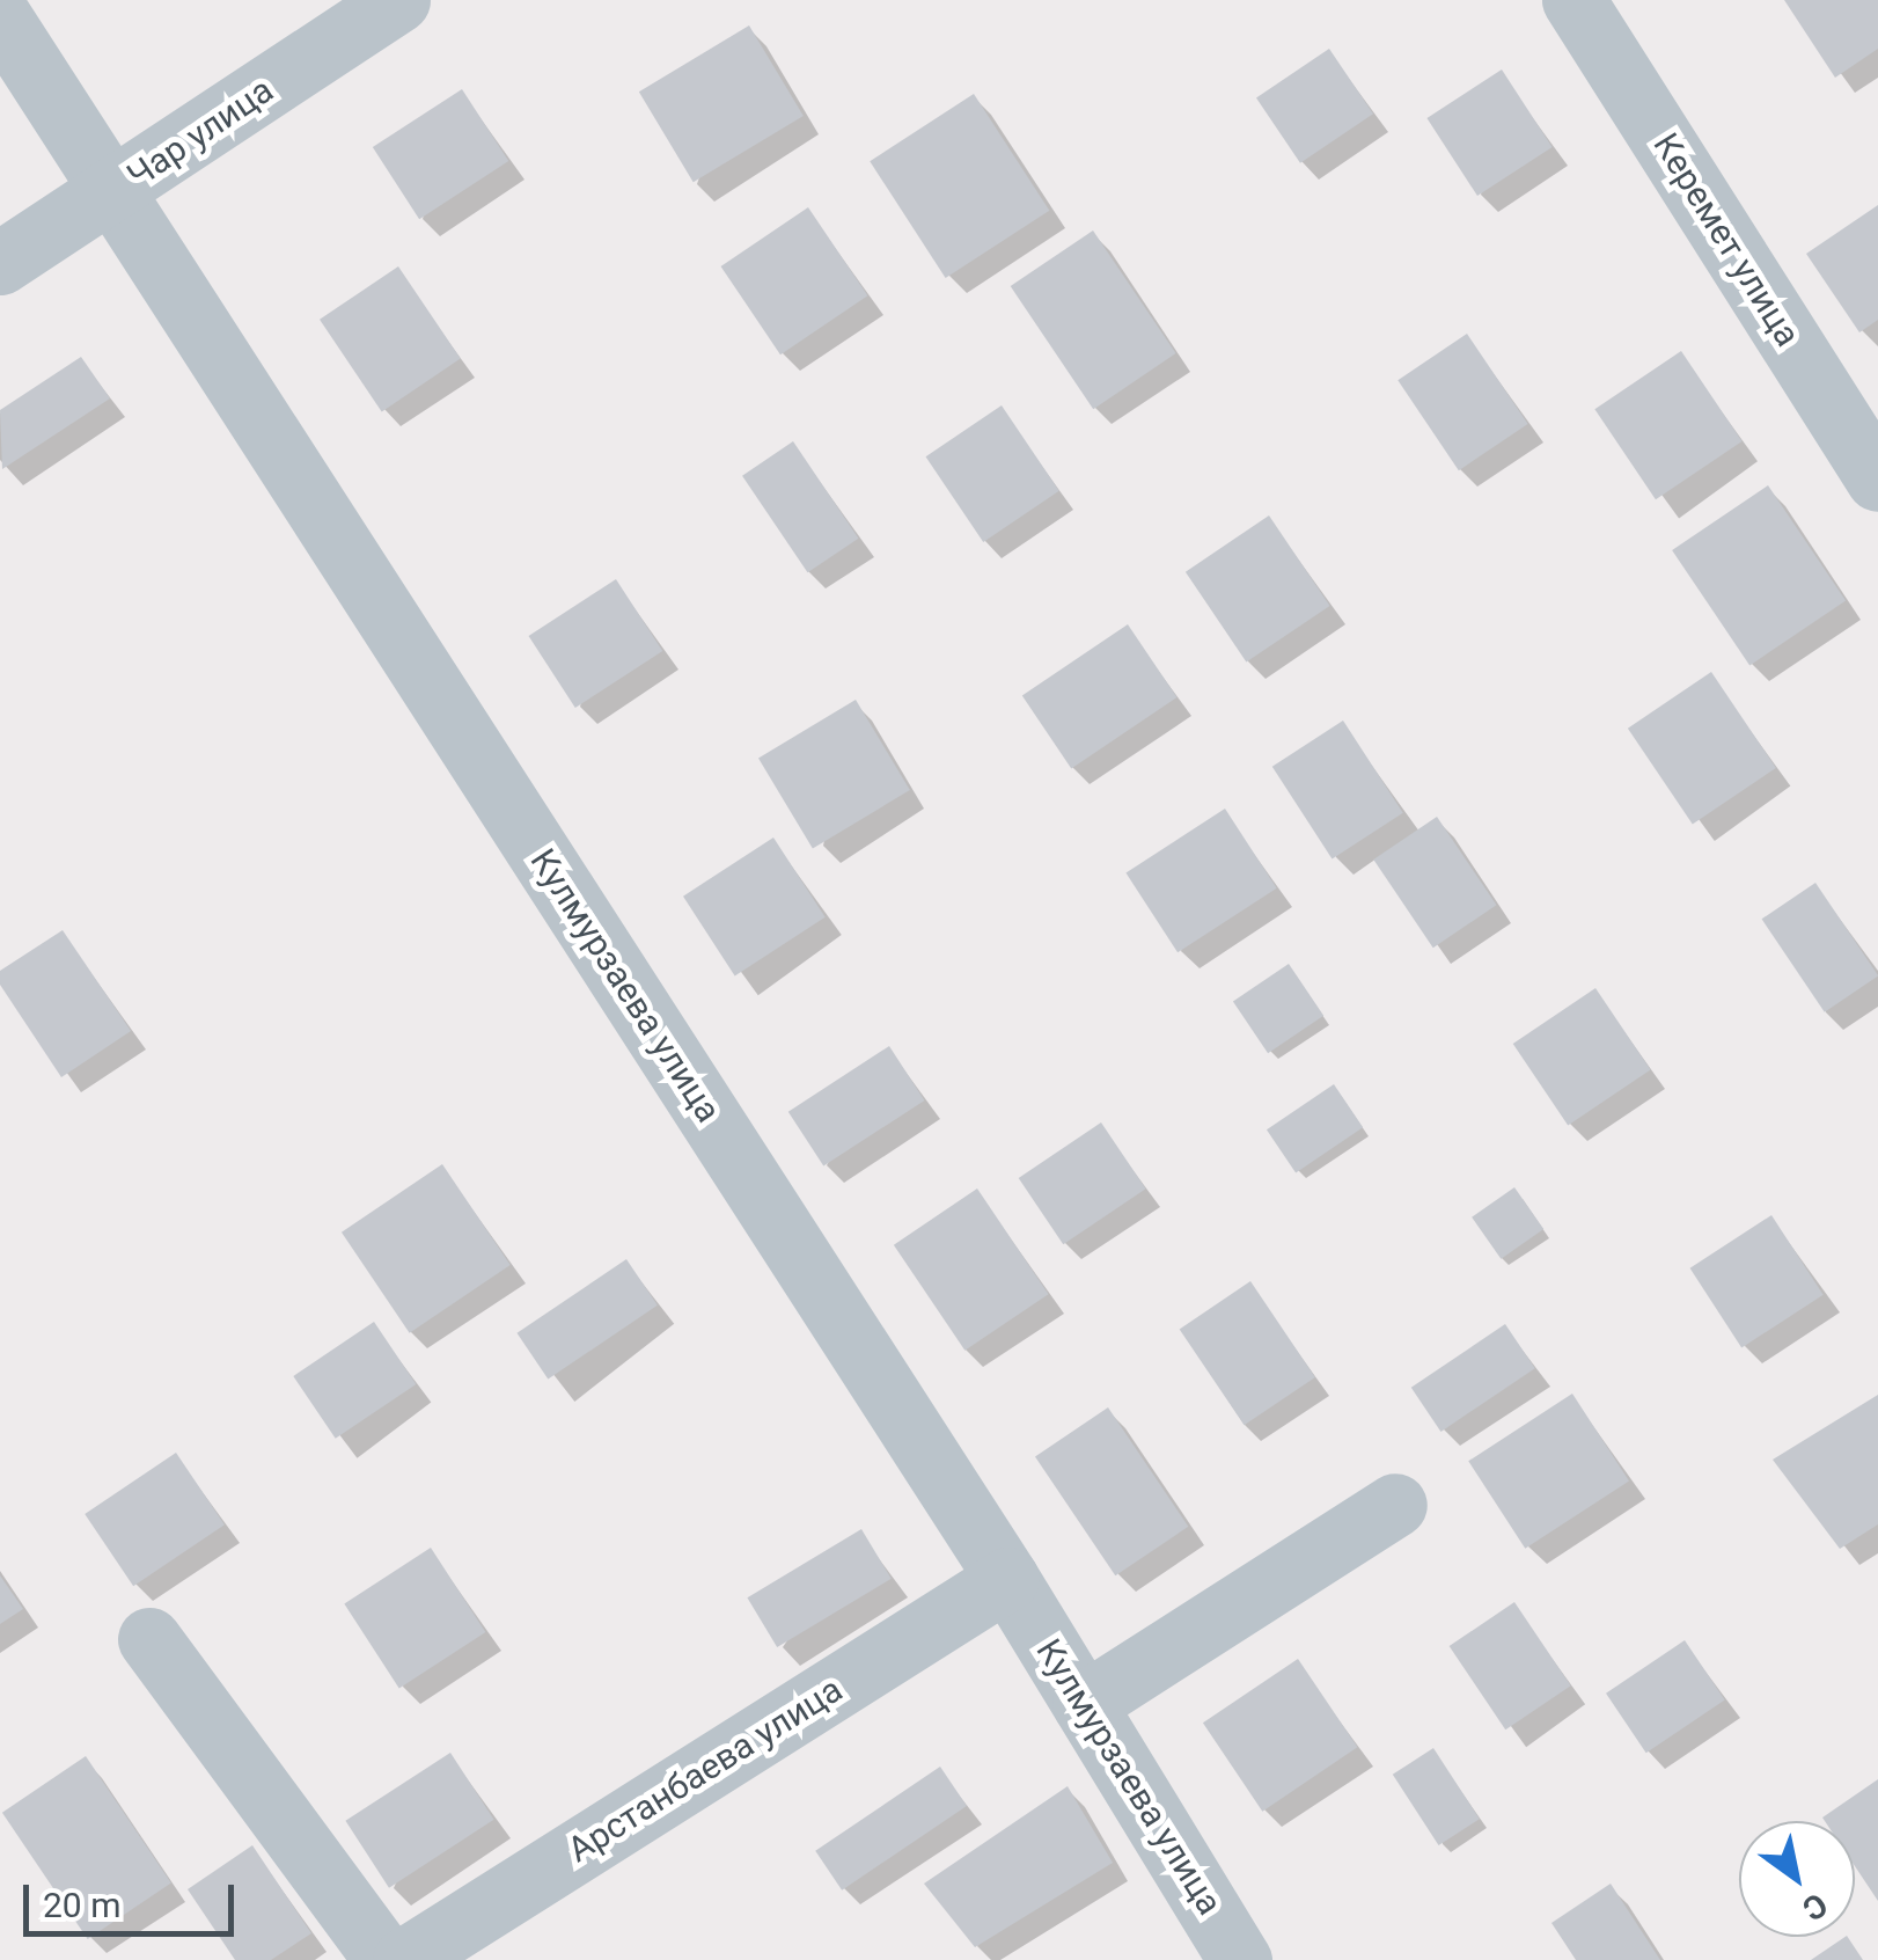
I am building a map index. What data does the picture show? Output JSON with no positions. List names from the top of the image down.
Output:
{
  "streets": {
    "street": [
      "Чар улица",
      "Керемет улица",
      "Кулмурзаева улица",
      "Арстанбаева улица"
    ]
  },
  "crossings": [
    ["Чар улица", "Кулмурзаева улица"],
    ["Кулмурзаева улица", "Арстанбаева улица"]
  ],
  "scale_bar": "20 m",
  "north": "bottom right"
}
